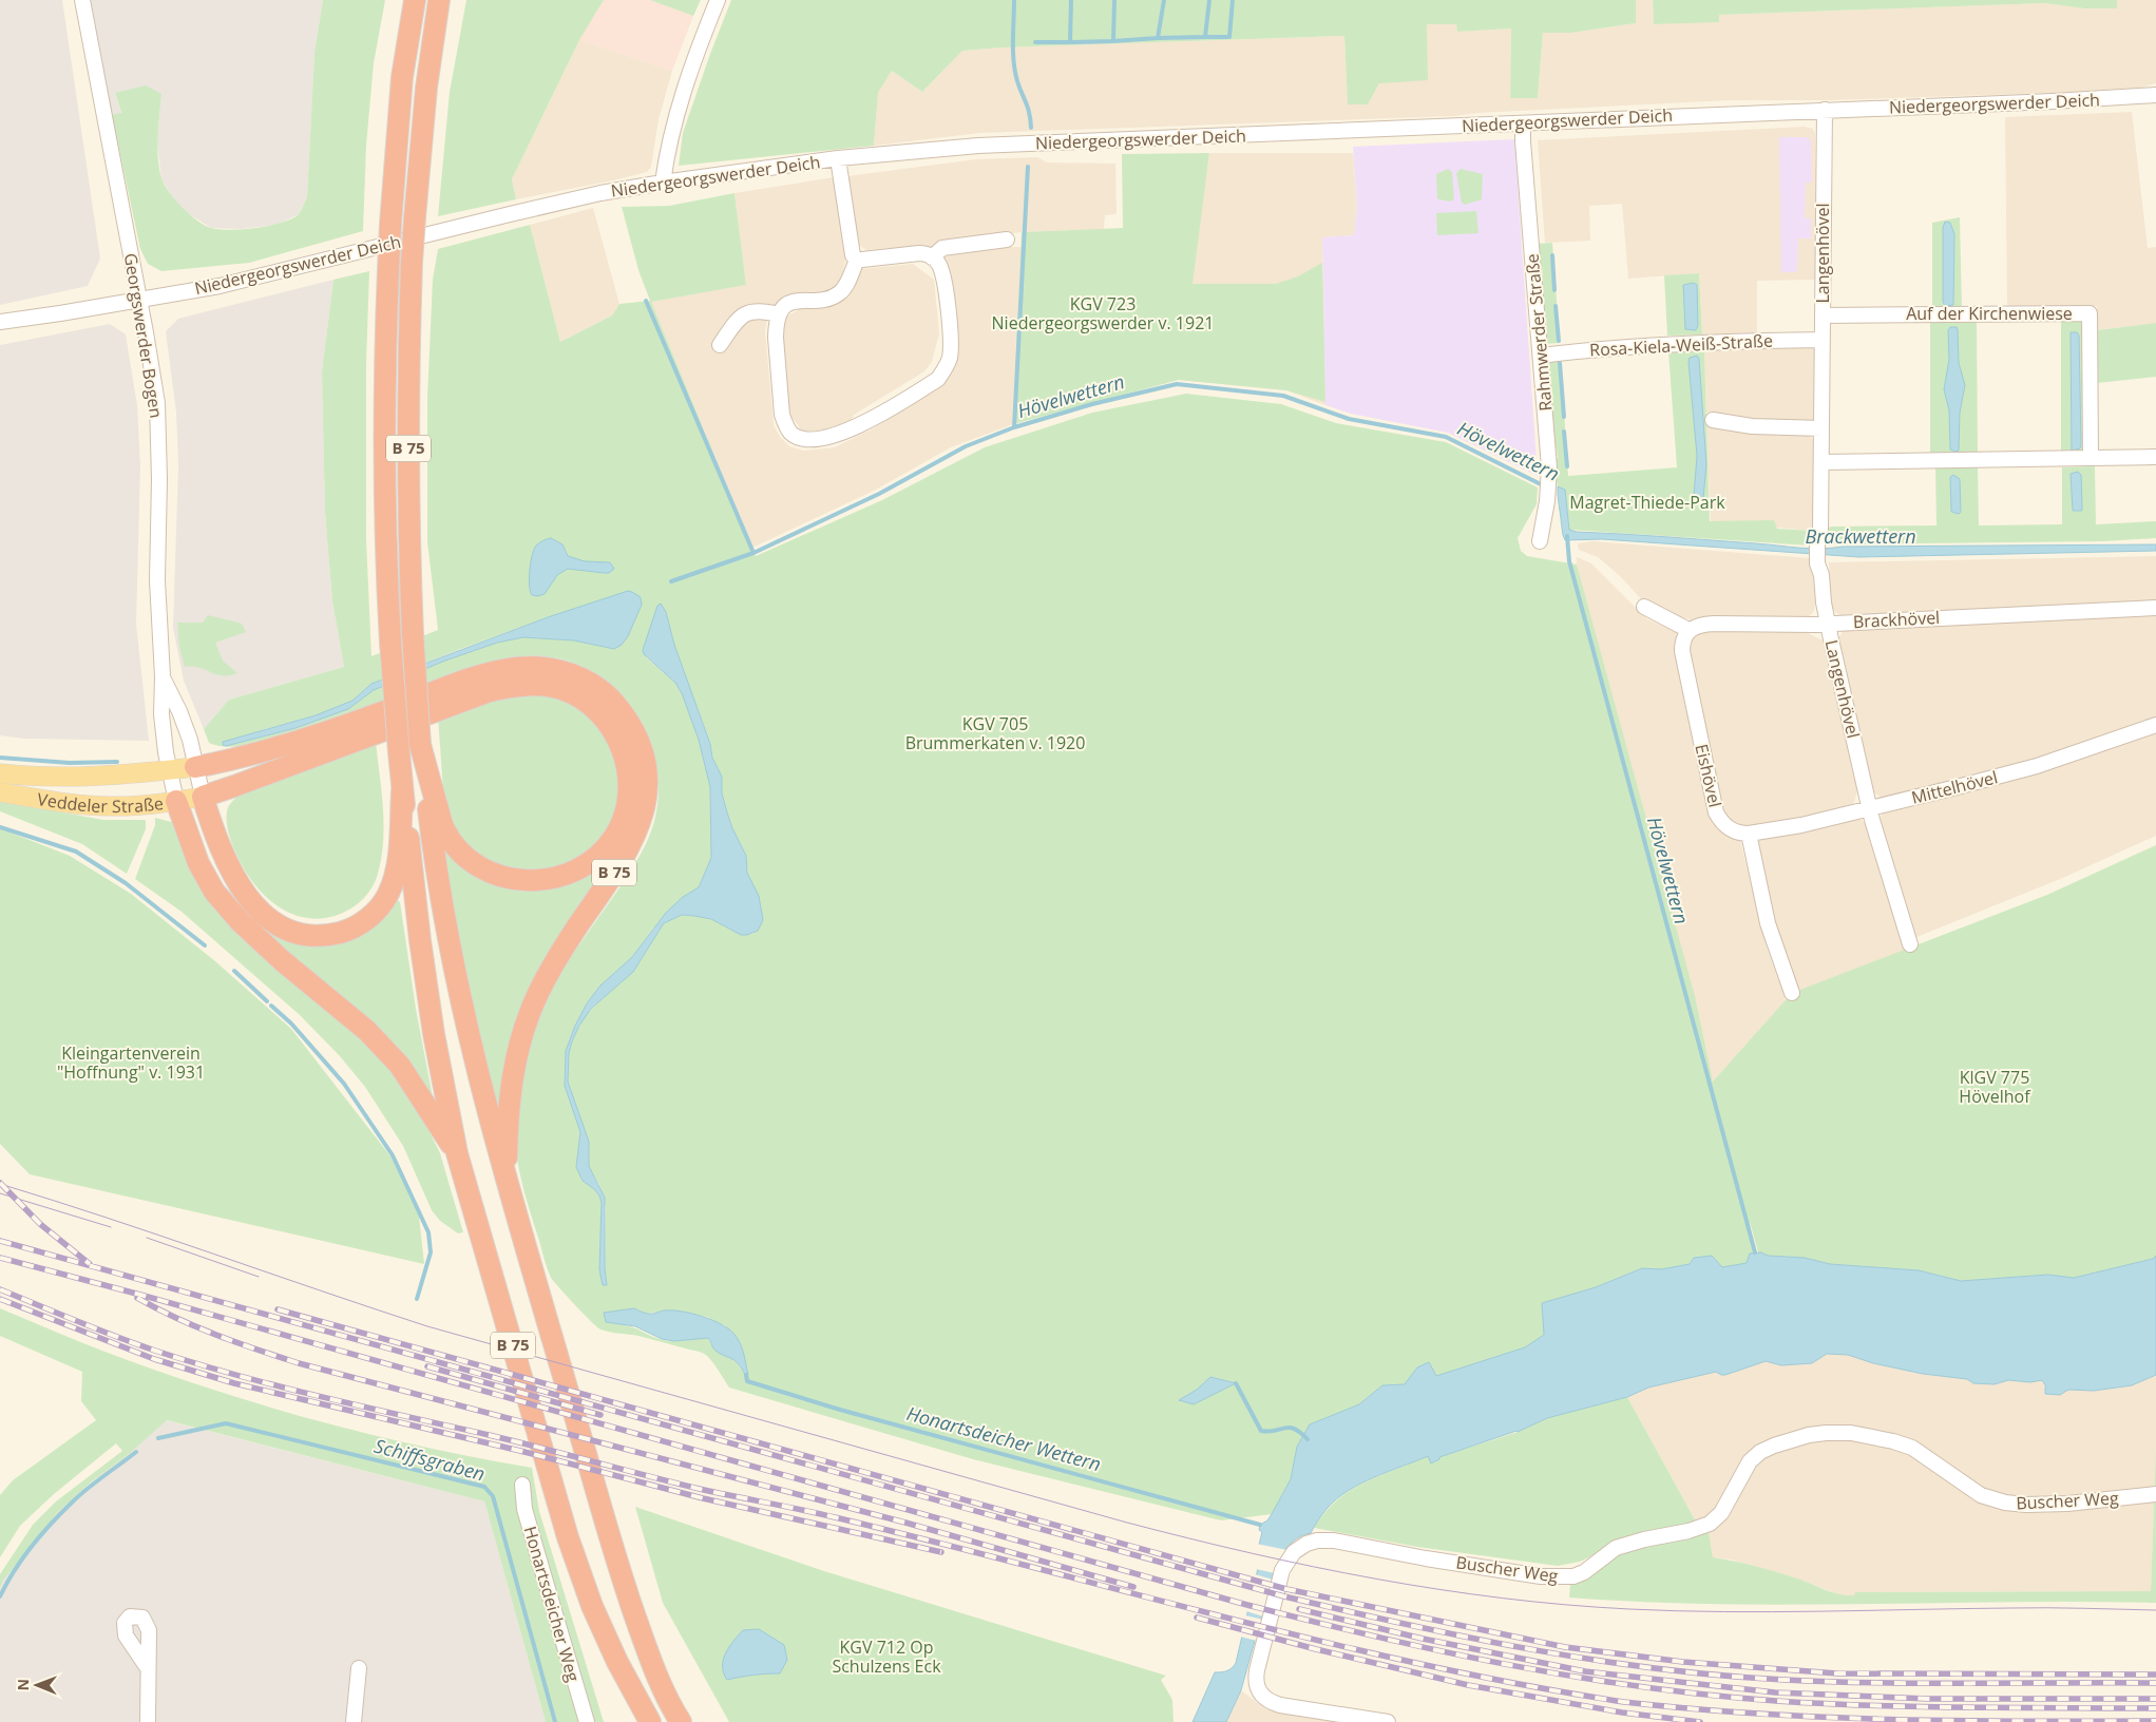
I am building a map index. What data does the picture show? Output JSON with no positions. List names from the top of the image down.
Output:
{
  "streets": {
    "highway": ["B 75"],
    "main road": ["Veddeler Straße"],
    "street": [
      "Niedergeorgswerder Deich",
      "Langenhövel",
      "Auf der Kirchenwiese",
      "Rahmwerder Straße",
      "Georgswerder Bogen",
      "Rosa-Kiela-Weiß-Straße",
      "Brackhövel",
      "Eishövel",
      "Mittelhövel",
      "Buscher Weg",
      "Honartsdeicher Weg"
    ]
  },
  "crossings": [
    ["Niedergeorgswerder Deich", "Langenhövel"],
    ["Niedergeorgswerder Deich", "Rahmwerder Straße"],
    ["Niedergeorgswerder Deich", "Georgswerder Bogen"],
    ["Langenhövel", "Auf der Kirchenwiese"],
    ["Langenhövel", "Rosa-Kiela-Weiß-Straße"],
    ["Langenhövel", "Brackhövel"],
    ["Langenhövel", "Mittelhövel"],
    ["Rahmwerder Straße", "Rosa-Kiela-Weiß-Straße"],
    ["Georgswerder Bogen", "B 75"],
    ["Georgswerder Bogen", "Veddeler Straße"],
    ["B 75", "Veddeler Straße"],
    ["Brackhövel", "Eishövel"],
    ["Eishövel", "Mittelhövel"]
  ],
  "water": [
    "Hövelwettern",
    "Brackwettern",
    "Honartsdeicher Wettern",
    "Schiffsgraben"
  ],
  "parks": [
    "KGV 723 Niedergeorgswerder v. 1921",
    "Magret-Thiede-Park",
    "KGV 705 Brummerkaten v. 1920",
    "Kleingartenverein \"Hoffnung\" v. 1931",
    "KlGV 775 Hövelhof",
    "KGV 712 Op Schulzens Eck"
  ],
  "north": "left"
}
